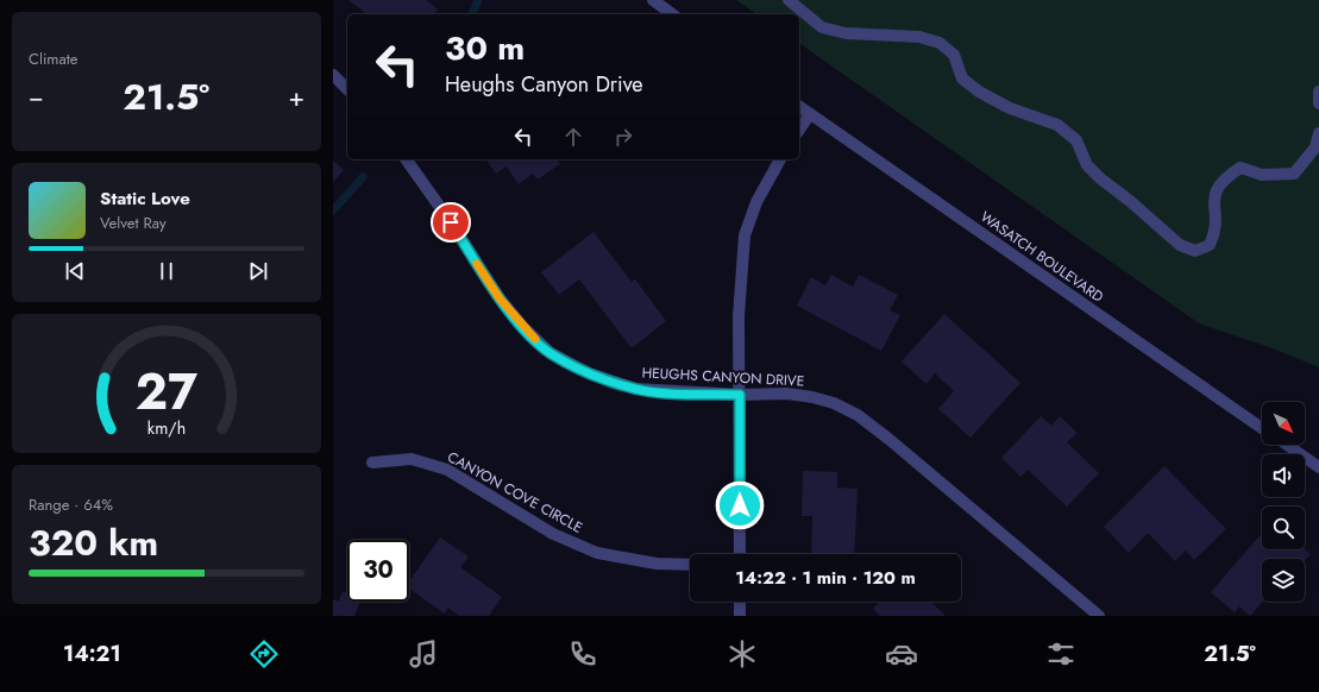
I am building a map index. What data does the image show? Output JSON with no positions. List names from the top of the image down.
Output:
{
  "streets": {
    "street": ["WASATCH BOULEVARD", "HEUGHS CANYON DRIVE", "CANYON COVE CIRCLE"]
  },
  "north": "bottom right",
  "page": {
    "tile": [
      "Climate",
      ["Range · 64%", "320 km"]
    ],
    "turn": ["30 m", "Heughs Canyon Drive"],
    "heat": ["−", "21.5°", "+"],
    "song": ["Static Love", "Velvet Ray"],
    "limit": "30",
    "trip": "14:22 · 1 min · 120 m",
    "tabs": ["14:21", "21.5°"],
    "gauge": ["27", "km/h"]
  }
}
